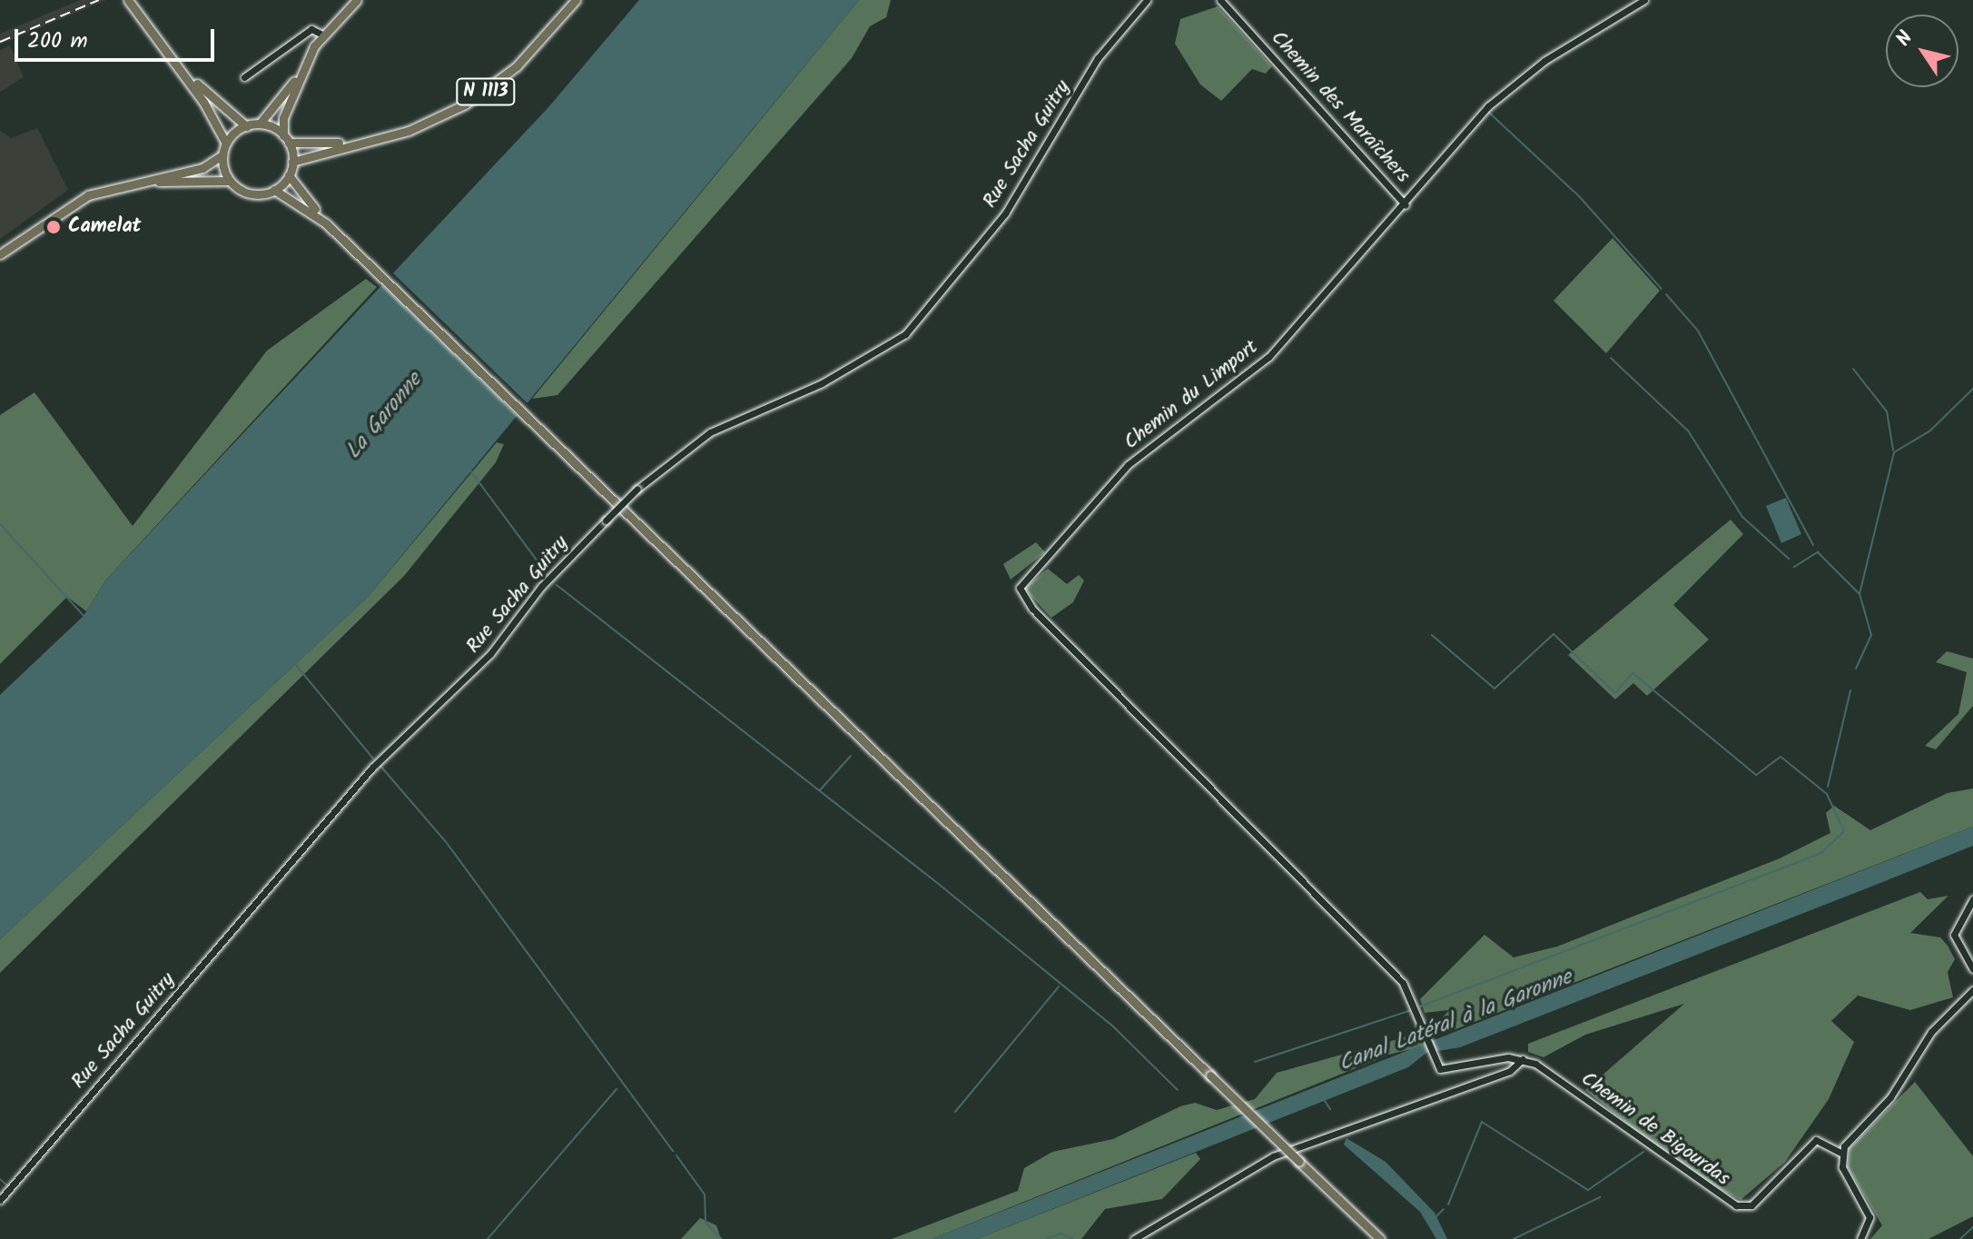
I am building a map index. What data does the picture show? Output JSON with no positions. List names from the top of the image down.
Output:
{
  "streets": {
    "main road": ["N 1113"],
    "street": [
      "Chemin des Maraîchers",
      "Rue Sacha Guitry",
      "Chemin du Limport",
      "Chemin de Bigourdas"
    ]
  },
  "crossings": [
    ["Chemin des Maraîchers", "Chemin du Limport"],
    ["Chemin du Limport", "Chemin de Bigourdas"]
  ],
  "water": ["La Garonne", "Canal Latéral à la Garonne"],
  "places": ["Camelat"],
  "scale_bar": "200 m",
  "north": "top left"
}
